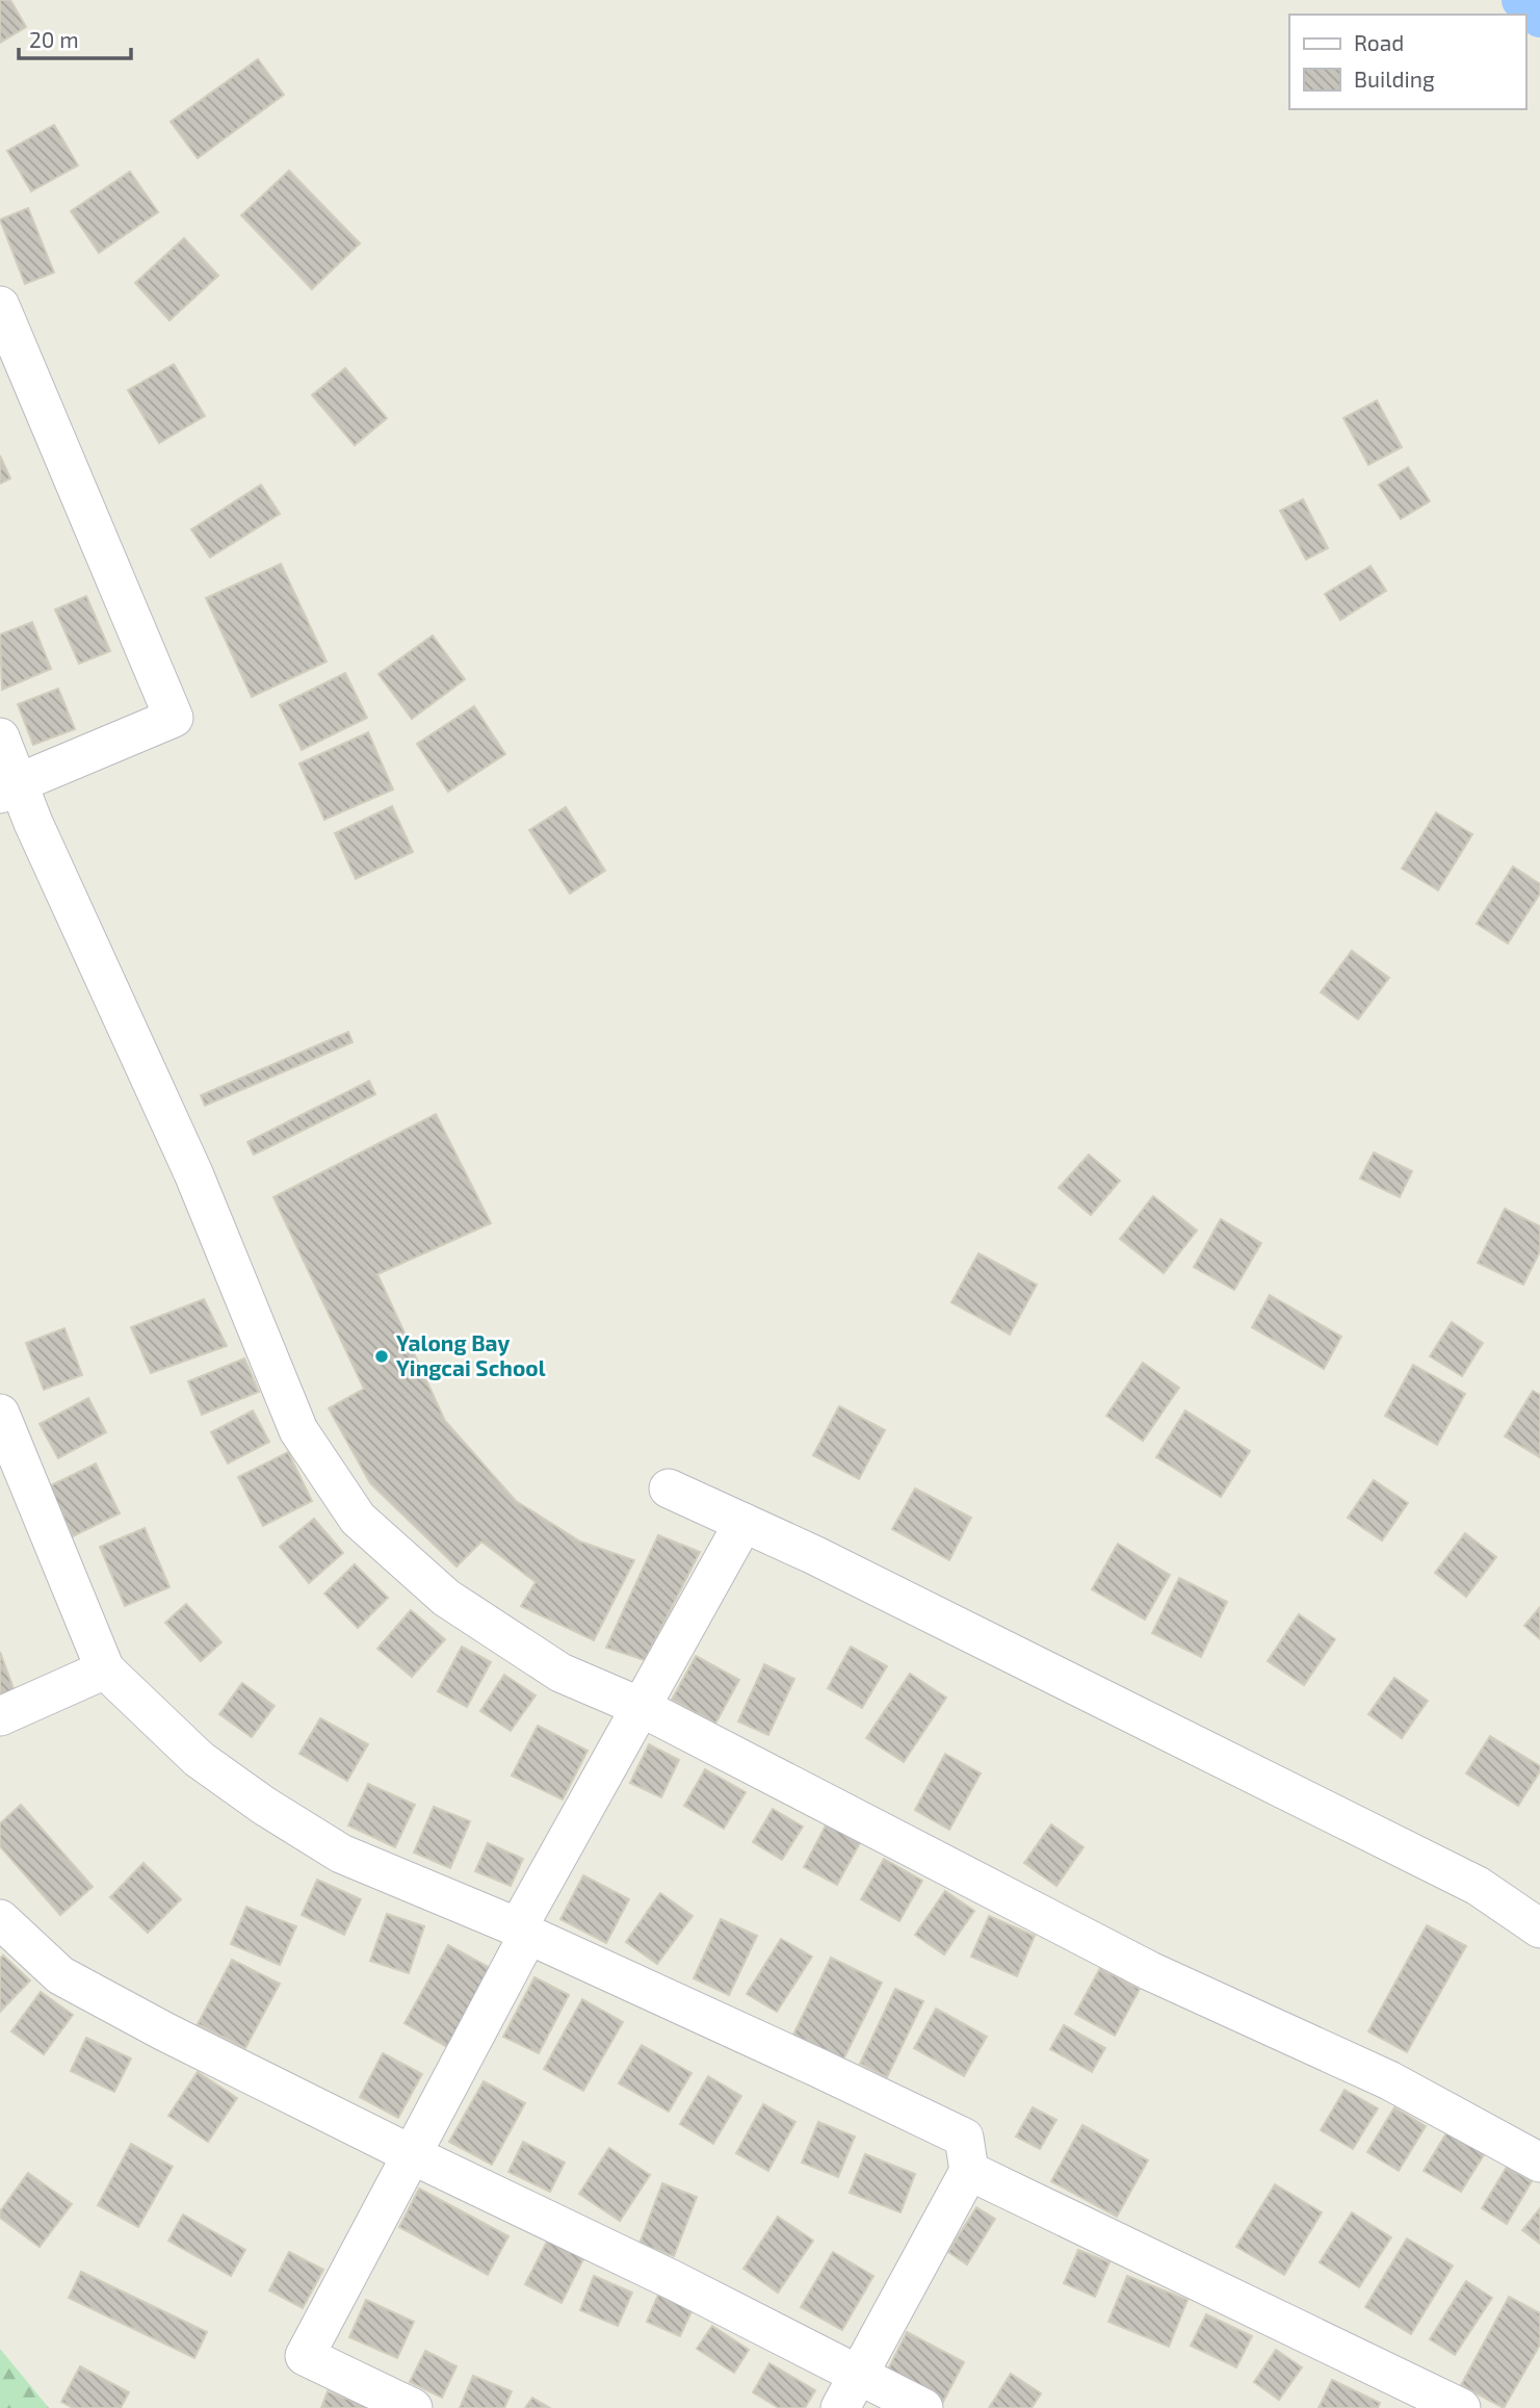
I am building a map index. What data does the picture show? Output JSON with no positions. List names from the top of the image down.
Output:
{
  "places": ["Yalong Bay Yingcai School"],
  "legend": ["Road", "Building"],
  "scale_bar": "20 m"
}
